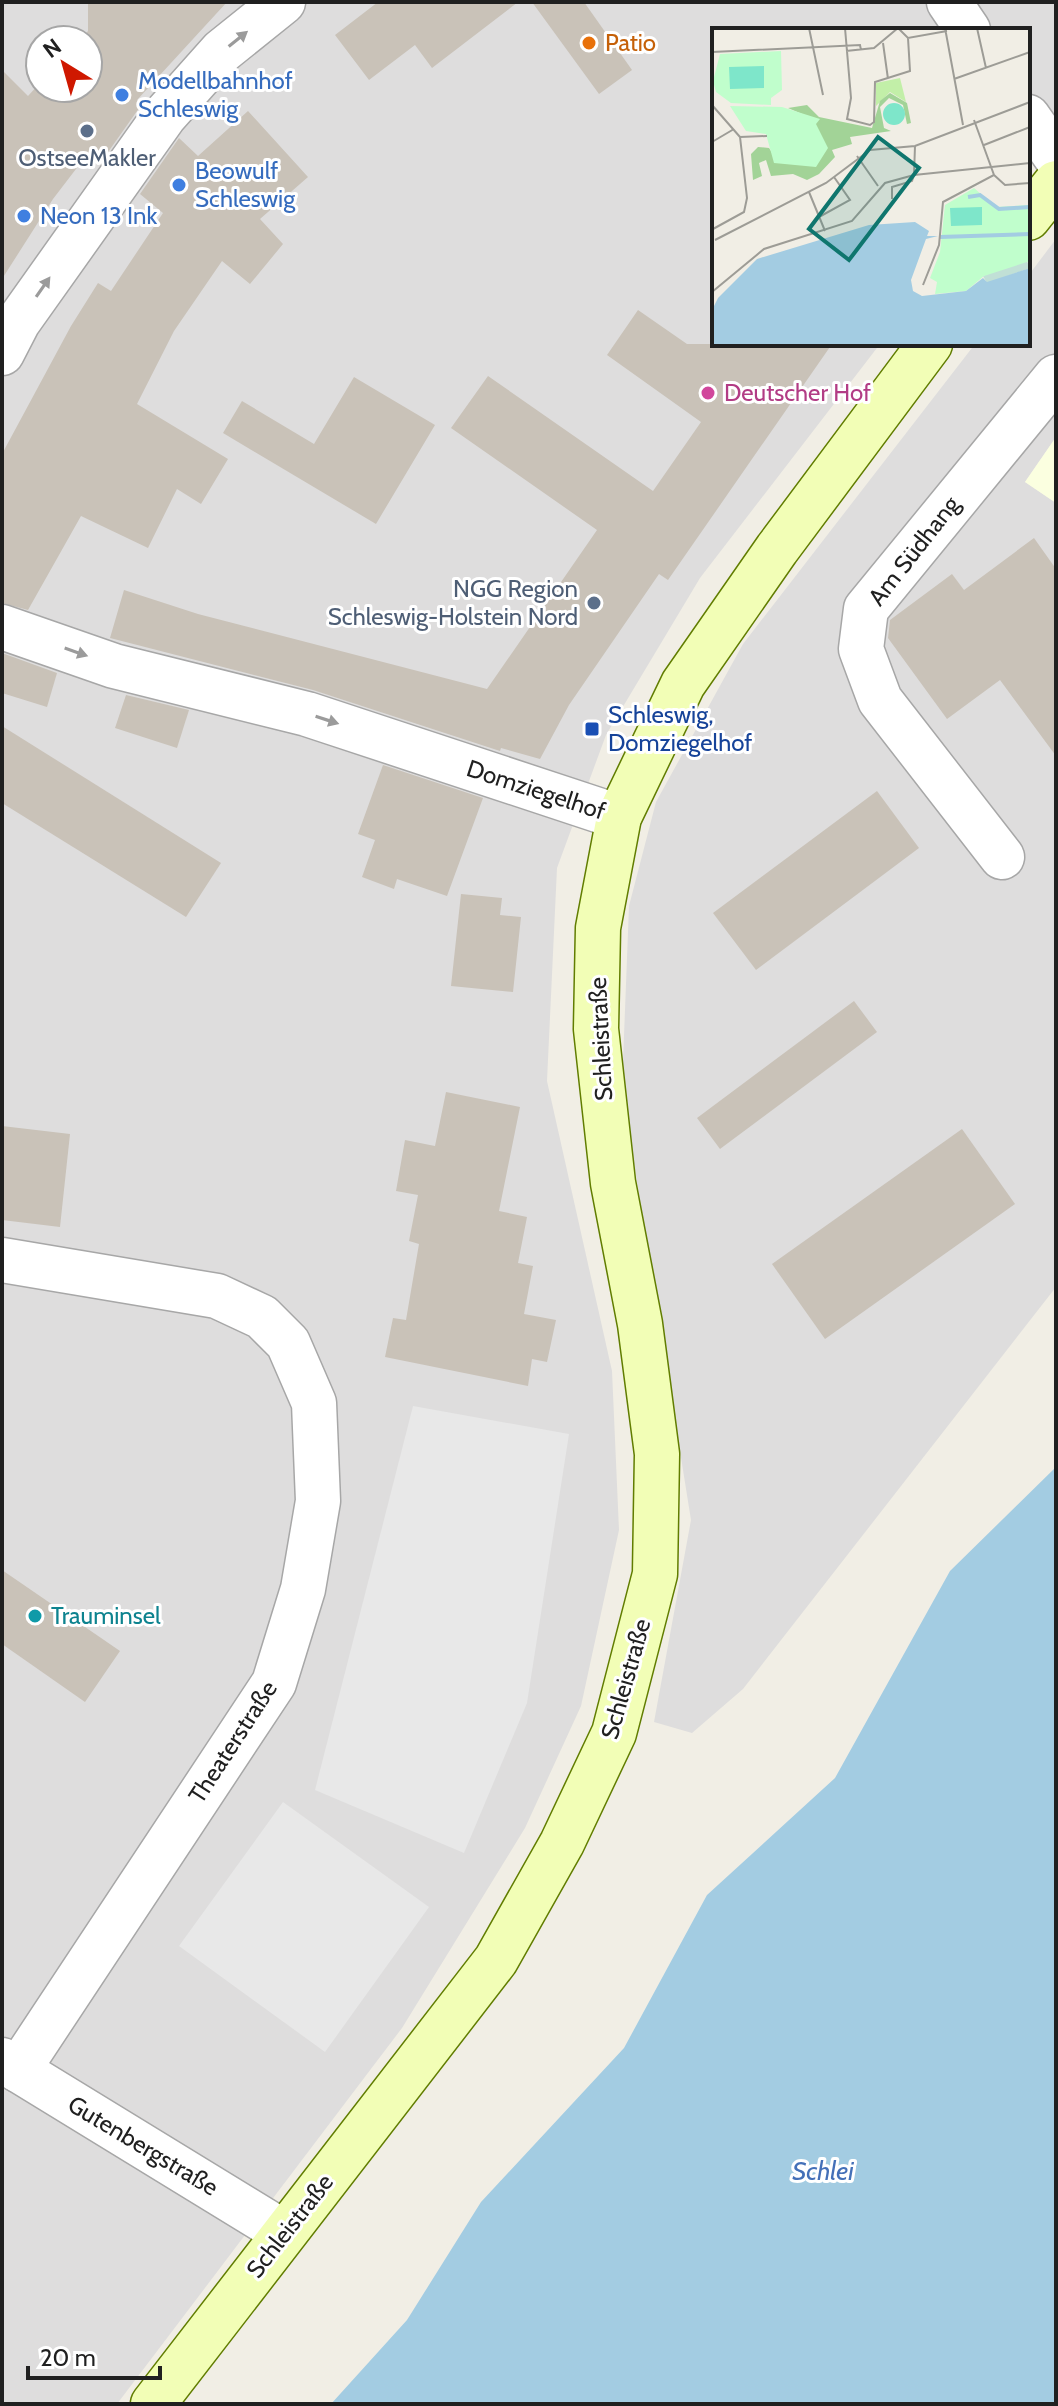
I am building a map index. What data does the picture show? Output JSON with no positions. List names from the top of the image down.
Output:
{
  "streets": {
    "street": [
      "Am Südhang",
      "Domziegelhof",
      "Schleistraße",
      "Theaterstraße",
      "Gutenbergstraße"
    ]
  },
  "crossings": [
    ["Domziegelhof", "Schleistraße"],
    ["Schleistraße", "Gutenbergstraße"],
    ["Theaterstraße", "Gutenbergstraße"]
  ],
  "one_way": ["Domziegelhof"],
  "water": ["Schlei"],
  "places": {
    "other": [
      "Patio",
      "Modellbahnhof Schleswig",
      "OstseeMakler",
      "Beowulf Schleswig",
      "Neon 13 Ink",
      "Deutscher Hof",
      "NGG Region Schleswig-Holstein Nord",
      "Trauminsel"
    ],
    "transit": ["Schleswig, Domziegelhof"]
  },
  "scale_bar": "20 m",
  "north": "top left"
}
